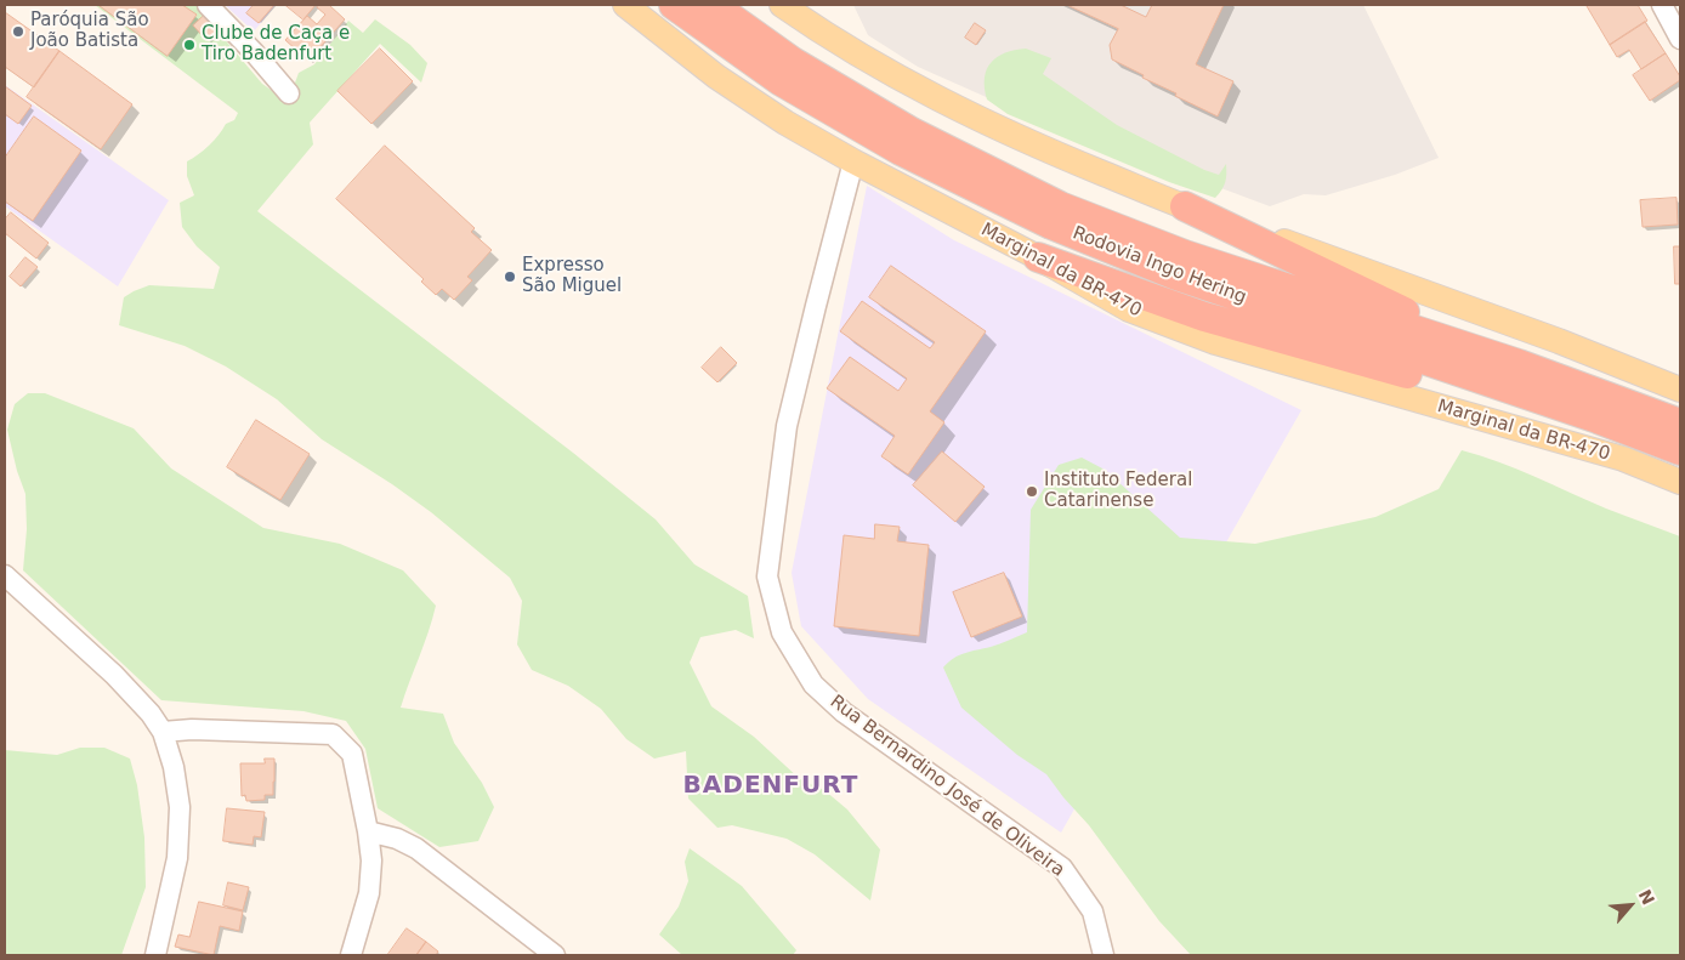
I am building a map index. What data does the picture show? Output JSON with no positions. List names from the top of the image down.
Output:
{
  "streets": {
    "highway": ["Rodovia Ingo Hering"],
    "main road": ["Marginal da BR-470"],
    "street": ["Rua Bernardino José de Oliveira"]
  },
  "crossings": [
    ["Marginal da BR-470", "Rua Bernardino José de Oliveira"]
  ],
  "districts": ["BADENFURT"],
  "places": [
    "Paróquia São João Batista",
    "Clube de Caça e Tiro Badenfurt",
    "Expresso São Miguel",
    "Instituto Federal Catarinense"
  ],
  "north": "top right"
}
